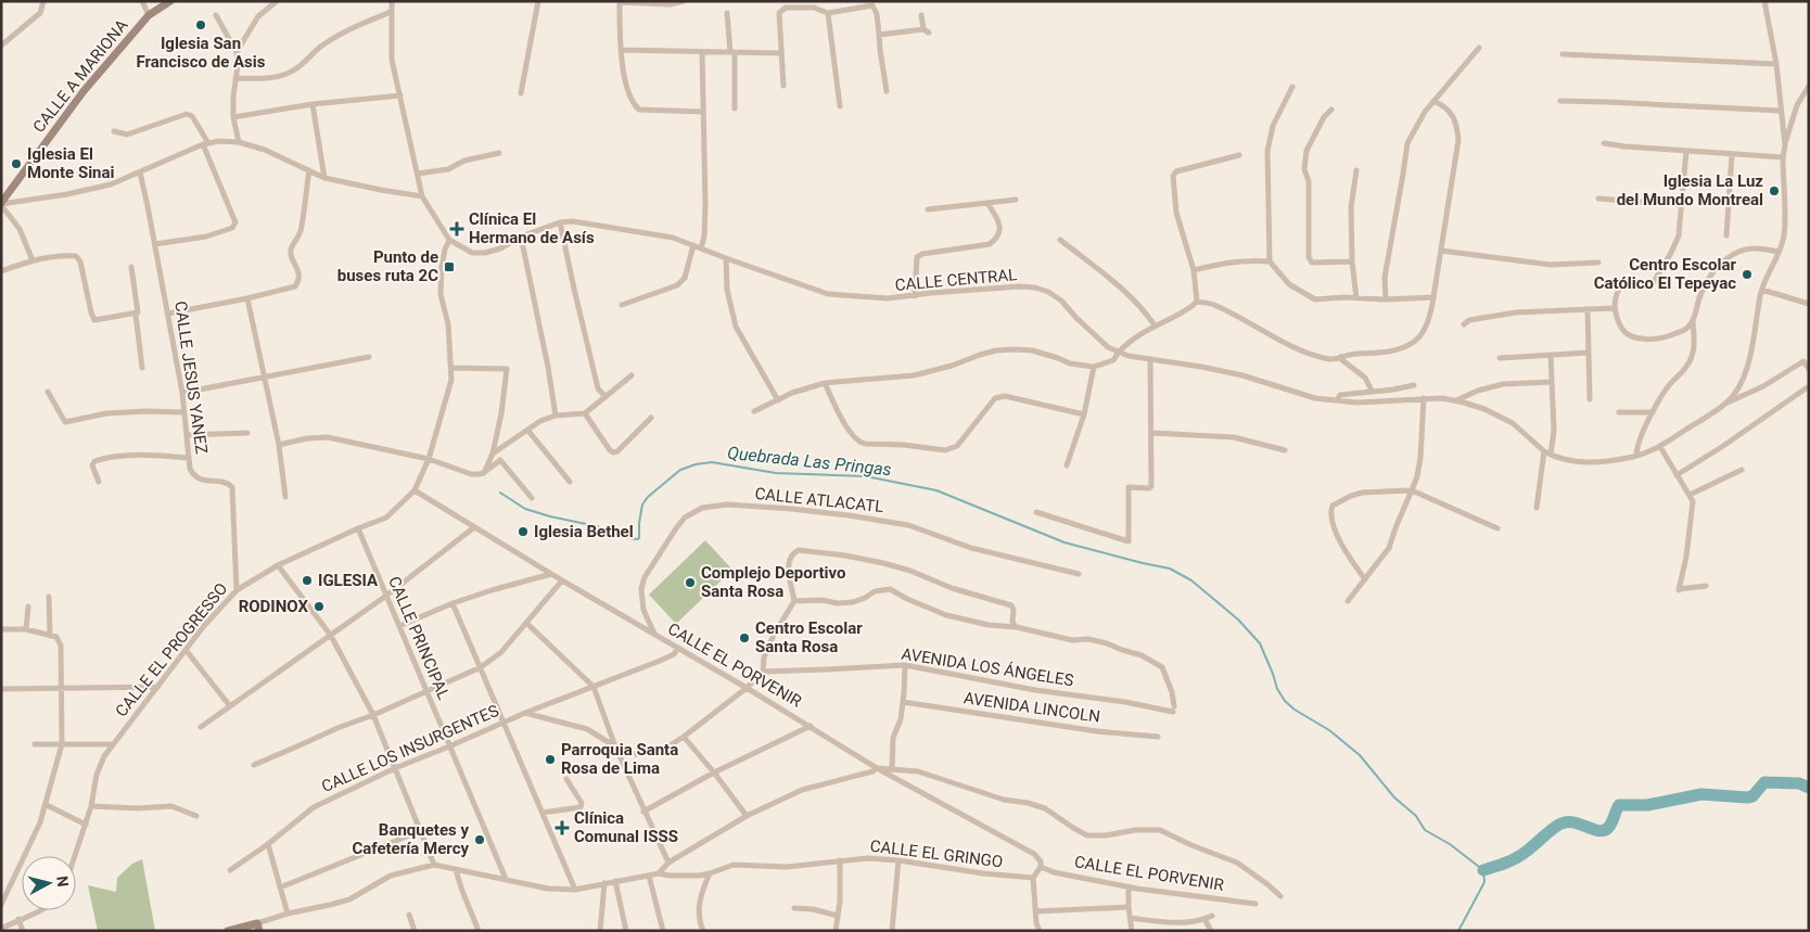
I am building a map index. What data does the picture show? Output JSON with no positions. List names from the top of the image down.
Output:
{
  "streets": {
    "main road": ["CALLE A MARIONA"],
    "street": [
      "CALLE CENTRAL",
      "CALLE JESUS YANEZ",
      "CALLE ATLACATL",
      "CALLE PRINCIPAL",
      "CALLE EL PROGRESSO",
      "CALLE EL PORVENIR",
      "AVENIDA LOS ÁNGELES",
      "AVENIDA LINCOLN",
      "CALLE LOS INSURGENTES",
      "CALLE EL GRINGO"
    ]
  },
  "crossings": [
    ["CALLE CENTRAL", "CALLE EL PROGRESSO"],
    ["CALLE JESUS YANEZ", "CALLE EL PROGRESSO"],
    ["CALLE ATLACATL", "CALLE EL PORVENIR"],
    ["CALLE PRINCIPAL", "CALLE EL PROGRESSO"],
    ["CALLE PRINCIPAL", "CALLE LOS INSURGENTES"],
    ["CALLE PRINCIPAL", "CALLE EL GRINGO"],
    ["CALLE EL PROGRESSO", "CALLE EL PORVENIR"],
    ["CALLE EL PORVENIR", "CALLE LOS INSURGENTES"],
    ["AVENIDA LOS ÁNGELES", "CALLE LOS INSURGENTES"]
  ],
  "water": ["Quebrada Las Pringas"],
  "places": {
    "other": [
      "Iglesia San Francisco de Asis",
      "Iglesia El Monte Sinai",
      "Iglesia La Luz del Mundo Montreal",
      "Centro Escolar Católico El Tepeyac",
      "Iglesia Bethel",
      "IGLESIA",
      "Complejo Deportivo Santa Rosa",
      "RODINOX",
      "Centro Escolar Santa Rosa",
      "Parroquia Santa Rosa de Lima",
      "Banquetes y Cafetería Mercy"
    ],
    "health": ["Clínica El Hermano de Asís", "Clínica Comunal ISSS"],
    "transit": ["Punto de buses ruta 2C"]
  },
  "north": "right"
}
